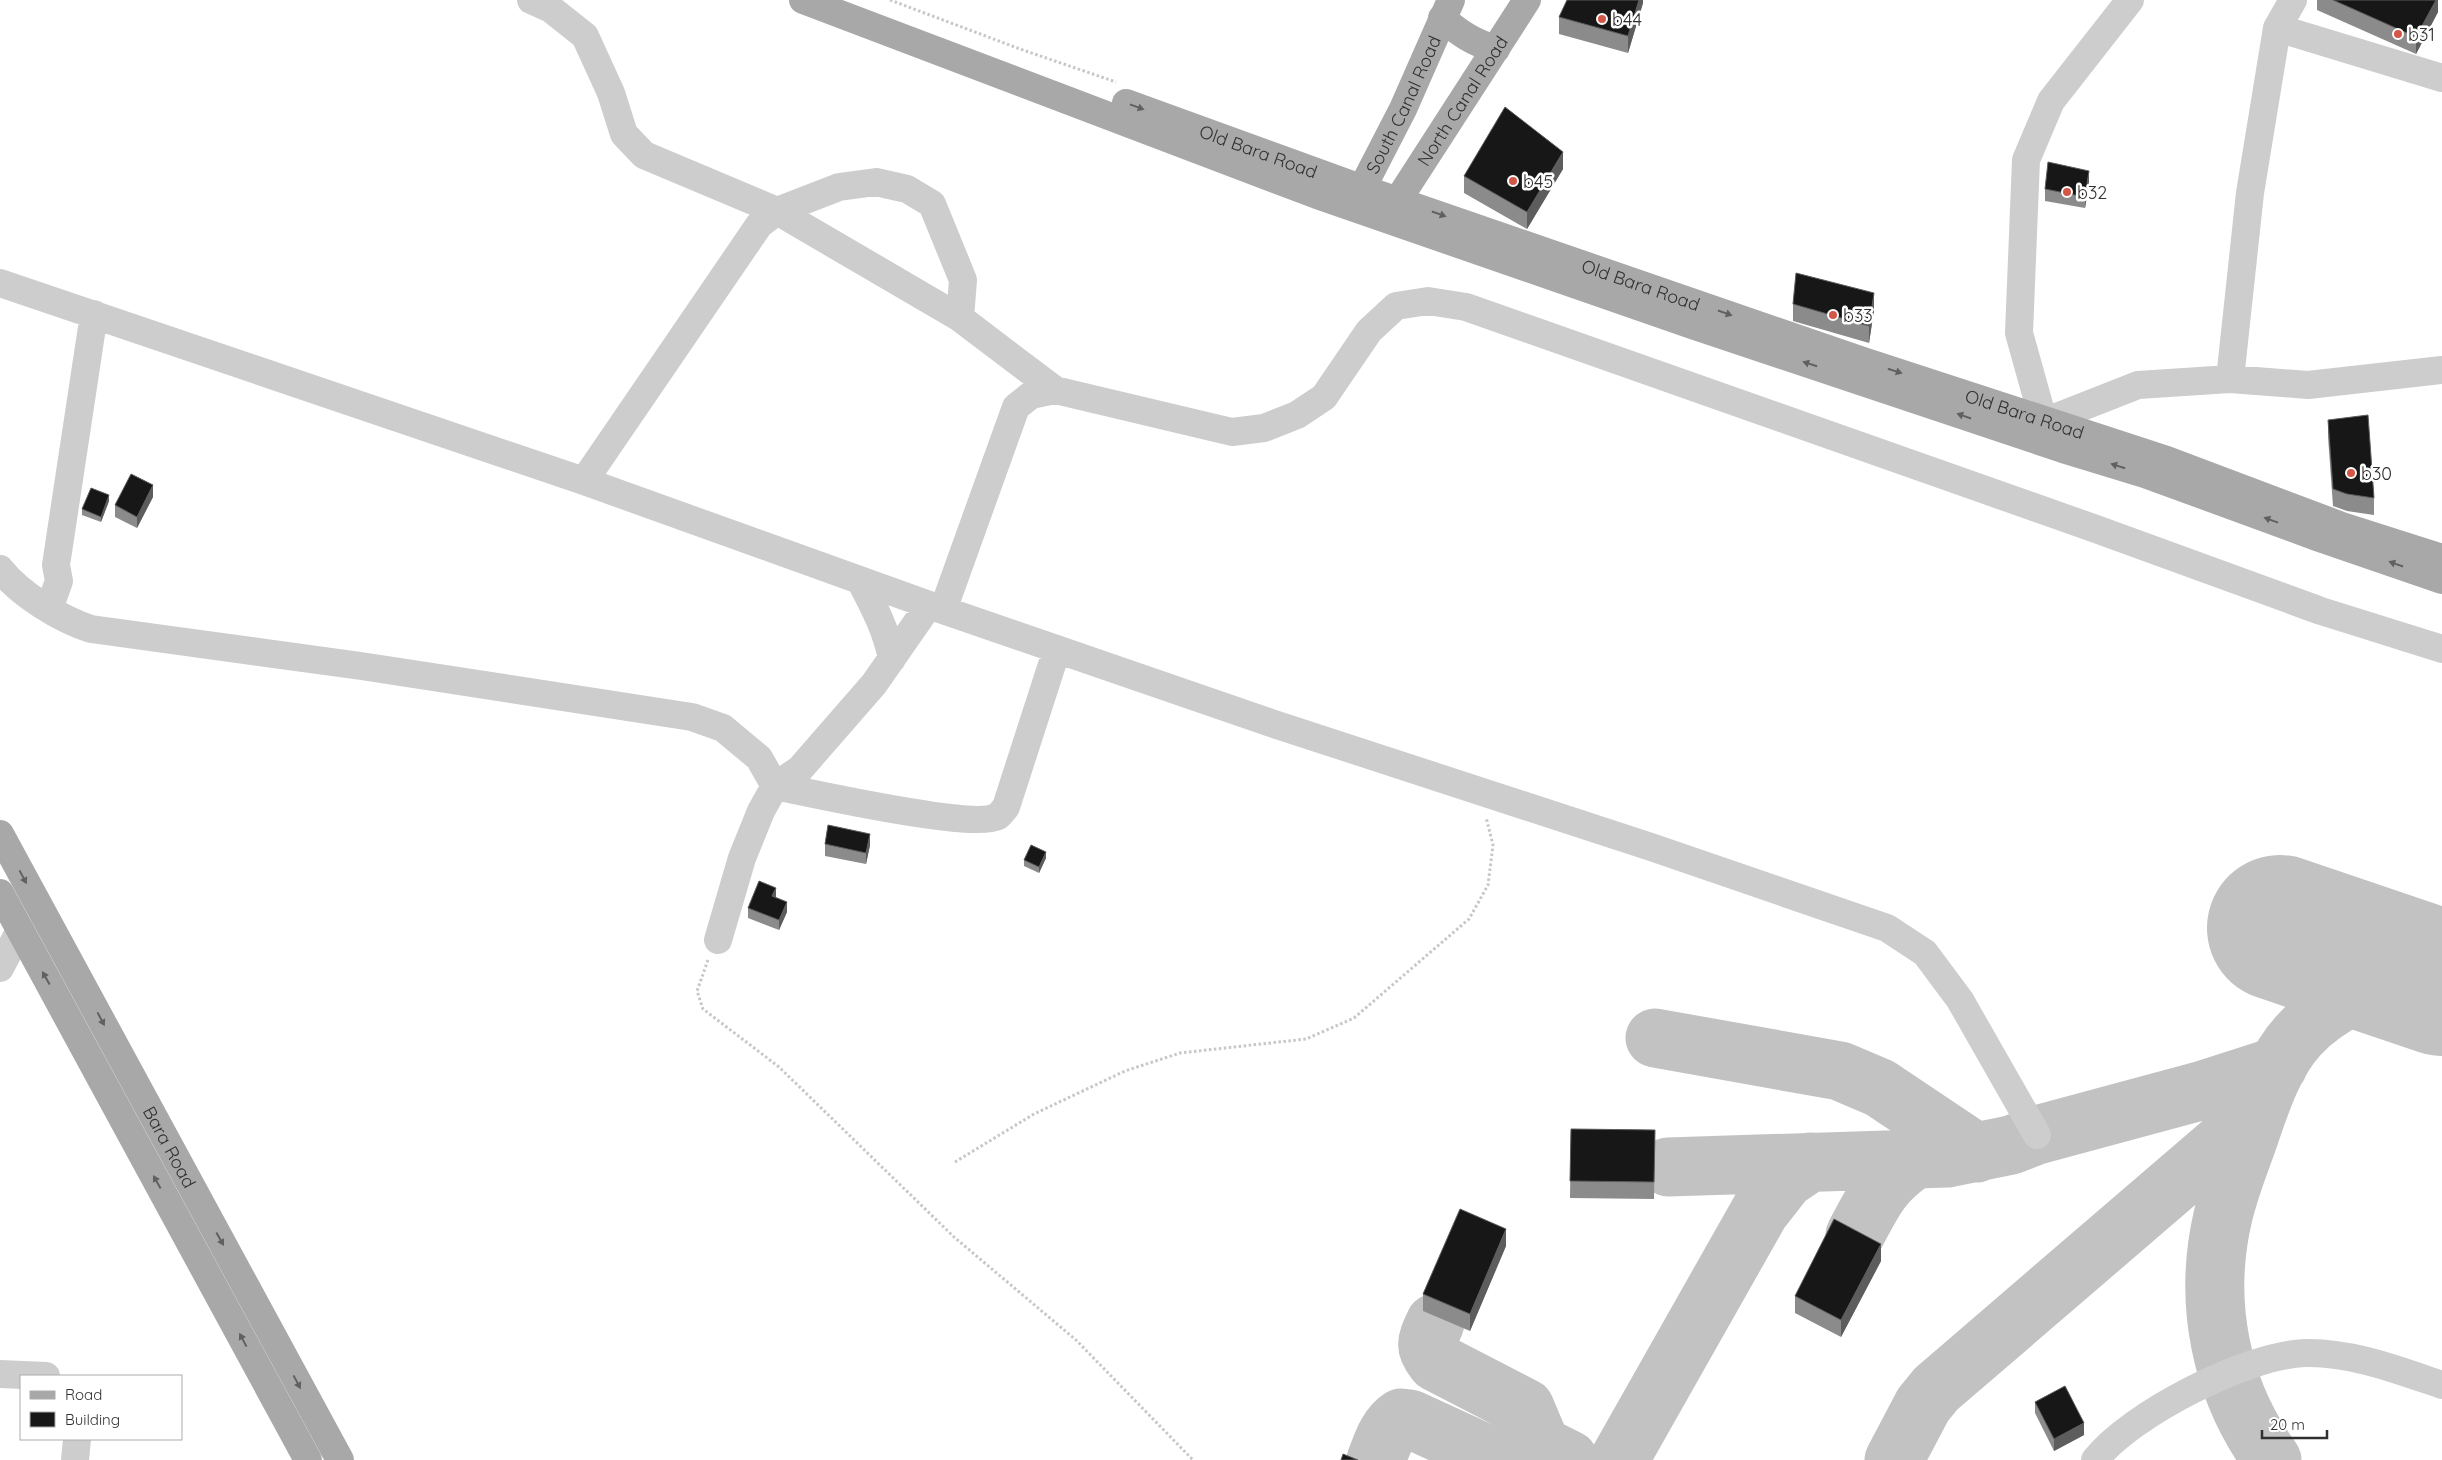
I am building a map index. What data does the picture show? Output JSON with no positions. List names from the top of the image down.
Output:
{
  "streets": {
    "main road": [
      "North Canal Road",
      "South Canal Road",
      "Old Bara Road",
      "Bara Road"
    ]
  },
  "crossings": [
    ["North Canal Road", "Old Bara Road"],
    ["South Canal Road", "Old Bara Road"]
  ],
  "places": [
    "b44",
    "b31",
    "b45",
    "b32",
    "b33",
    "b30"
  ],
  "legend": ["Road", "Building"],
  "scale_bar": "20 m"
}
